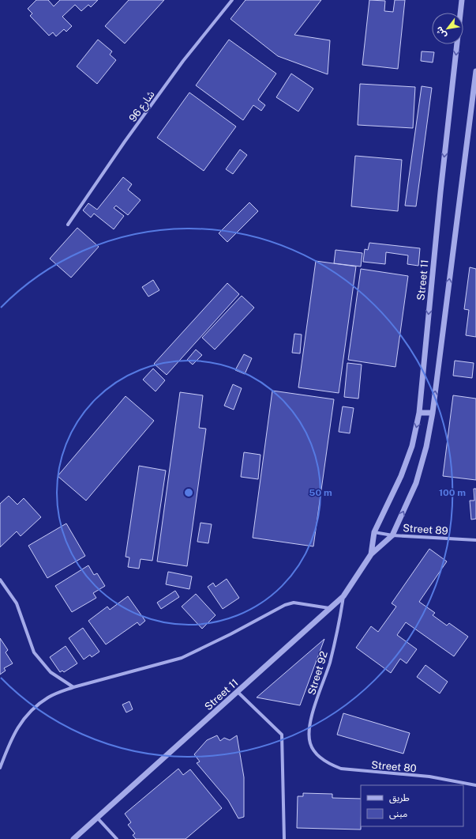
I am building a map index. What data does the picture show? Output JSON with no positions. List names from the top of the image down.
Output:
{
  "streets": {
    "street": [
      "شارع 96",
      "Street 11",
      "Street 89",
      "Street 92",
      "Street 80"
    ]
  },
  "crossings": [
    ["Street 11", "Street 89"],
    ["Street 11", "Street 92"],
    ["Street 92", "Street 80"]
  ],
  "legend": ["طريق", "مبنى"],
  "north": "bottom left",
  "rings": ["50 m", "100 m"]
}
